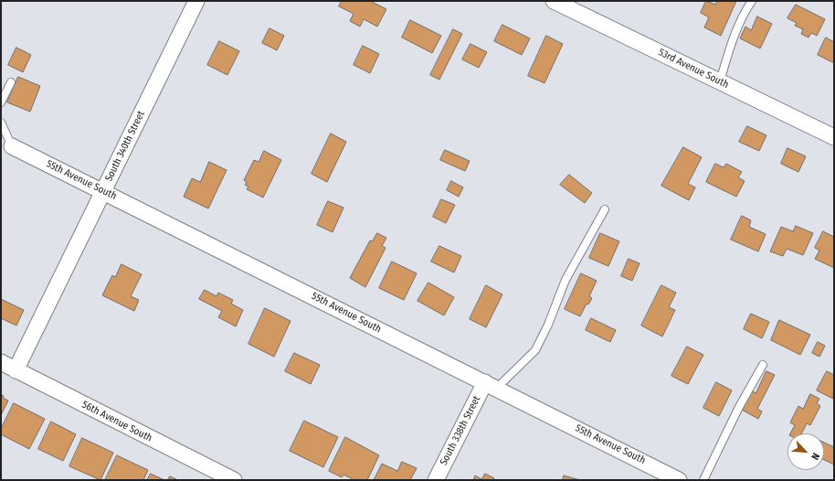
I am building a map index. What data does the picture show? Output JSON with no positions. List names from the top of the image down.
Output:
{
  "streets": {
    "street": [
      "53rd Avenue South",
      "South 340th Street",
      "55th Avenue South",
      "56th Avenue South",
      "South 338th Street"
    ]
  },
  "crossings": [
    ["South 340th Street", "55th Avenue South"],
    ["South 340th Street", "56th Avenue South"],
    ["55th Avenue South", "South 338th Street"]
  ],
  "north": "bottom right"
}
